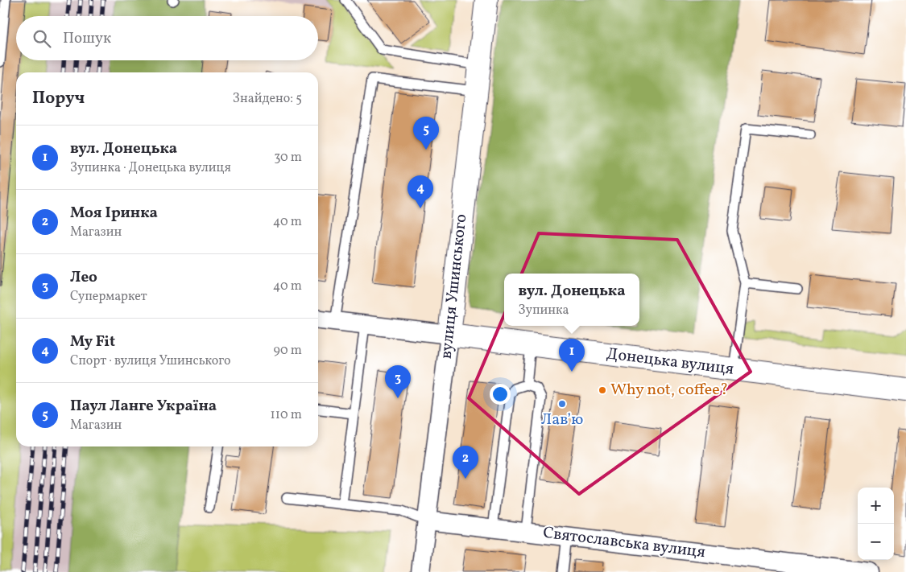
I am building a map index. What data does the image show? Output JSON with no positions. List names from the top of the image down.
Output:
{
  "streets": {
    "street": ["вулиця Ушинського", "Донецька вулиця", "Святославська вулиця"]
  },
  "crossings": [
    ["вулиця Ушинського", "Донецька вулиця"],
    ["вулиця Ушинського", "Святославська вулиця"]
  ],
  "places": ["Why not, coffee?", "Лав’ю"],
  "page": {
    "search": "Пошук",
    "heading": ["Поруч", "Знайдено: 5"],
    "pins": [
      "5",
      "4",
      "1",
      "3",
      "2"
    ],
    "list": [
      {
        "mark": "1",
        "name": "вул. Донецька",
        "note": "Зупинка · Донецька вулиця",
        "value": "30 m"
      },
      {
        "mark": "2",
        "name": "Моя Іринка",
        "note": "Магазин",
        "value": "40 m"
      },
      {
        "mark": "3",
        "name": "Лео",
        "note": "Супермаркет",
        "value": "40 m"
      },
      {
        "mark": "4",
        "name": "My Fit",
        "note": "Спорт · вулиця Ушинського",
        "value": "90 m"
      },
      {
        "mark": "5",
        "name": "Паул Ланге Україна",
        "note": "Магазин",
        "value": "110 m"
      }
    ],
    "popup": ["вул. Донецька", "Зупинка"],
    "map_buttons": ["+", "−"]
  }
}
